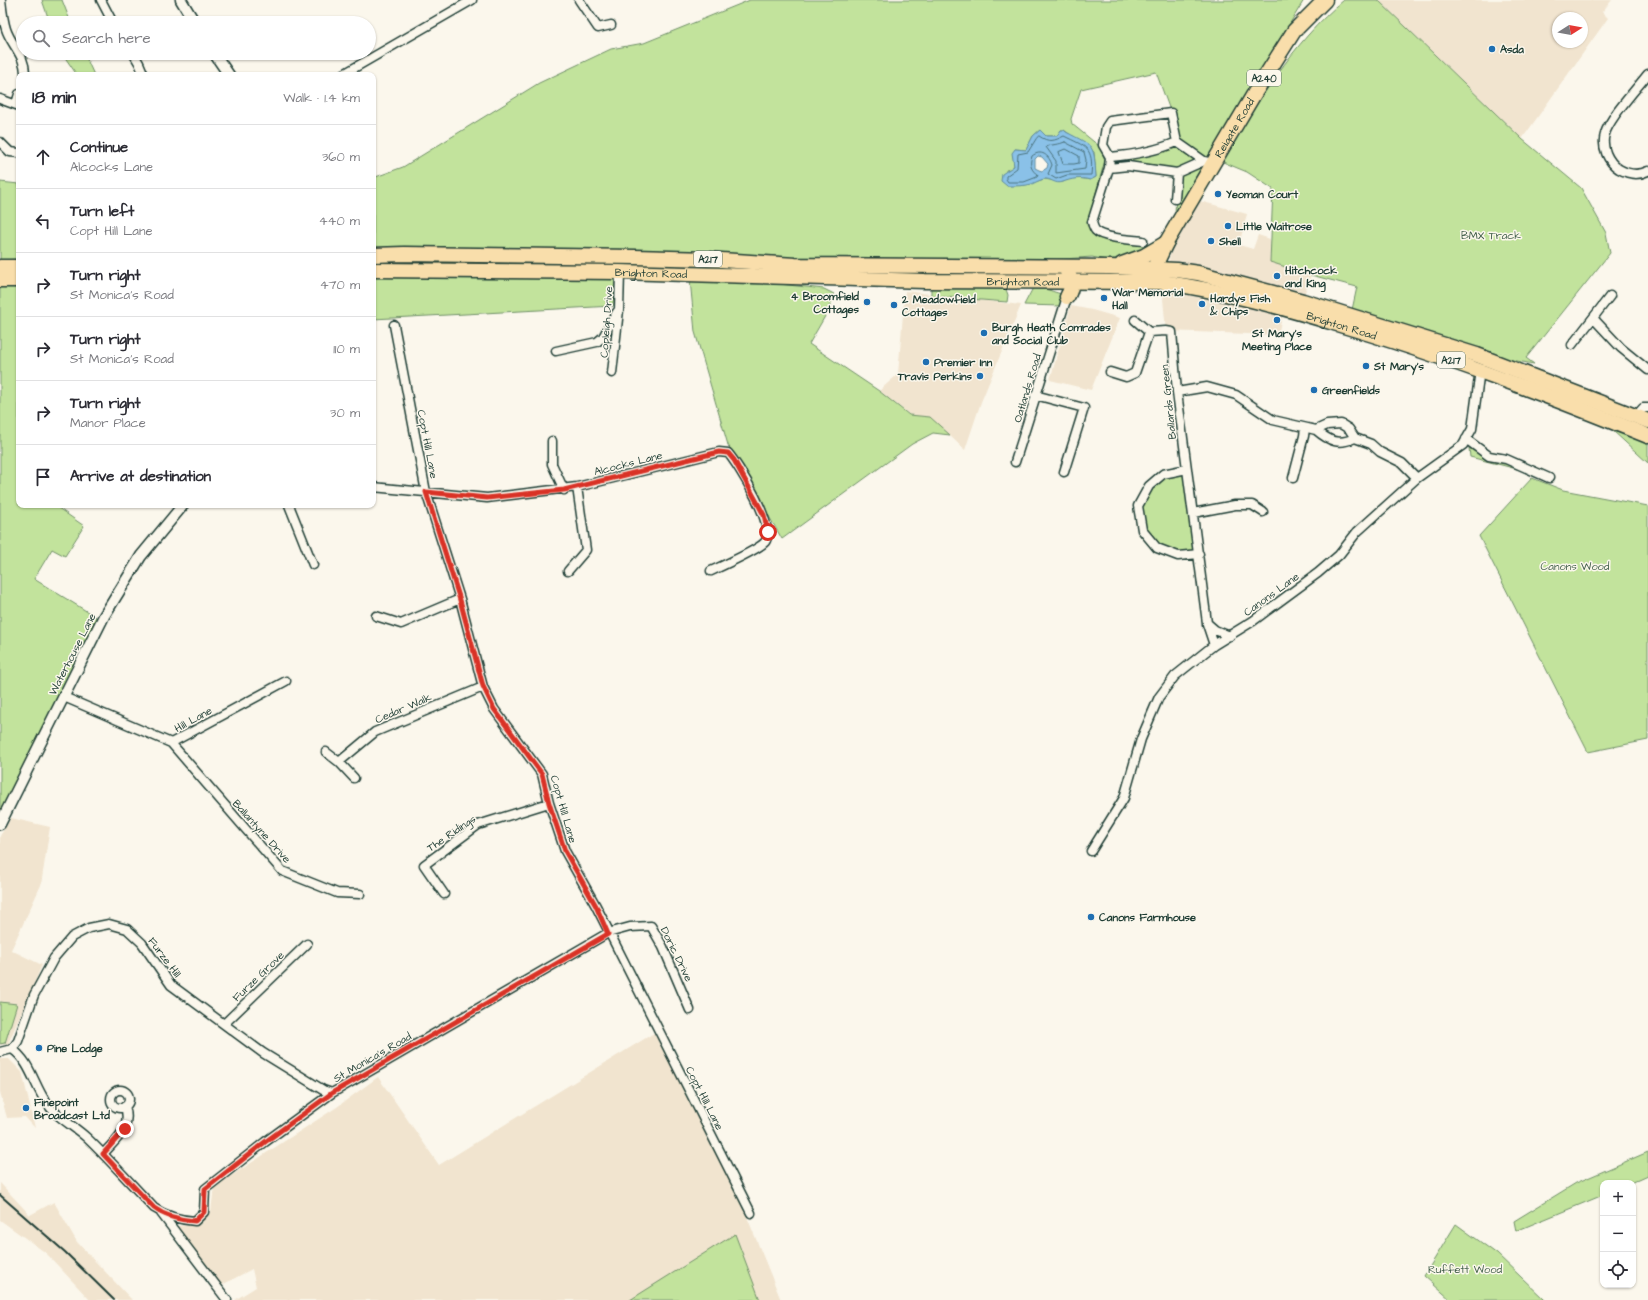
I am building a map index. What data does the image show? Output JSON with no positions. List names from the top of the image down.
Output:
{
  "streets": {
    "highway": [
      "A240",
      "Reigate Road",
      "A217",
      "Brighton Road"
    ],
    "street": [
      "Copleigh Drive",
      "Oatlands Road",
      "Ballards Green",
      "Copt Hill Lane",
      "Alcocks Lane",
      "Canons Lane",
      "Waterhouse Lane",
      "Cedar Walk",
      "Hill Lane",
      "Ballantyne Drive",
      "The Ridings",
      "Doric Drive",
      "Furze Hill",
      "Furze Grove",
      "St Monica's Road"
    ]
  },
  "crossings": [
    ["A240", "Reigate Road"],
    ["A240", "Brighton Road"],
    ["Brighton Road", "Copleigh Drive"],
    ["Brighton Road", "Canons Lane"],
    ["Ballards Green", "Canons Lane"],
    ["Copt Hill Lane", "Alcocks Lane"],
    ["Copt Hill Lane", "Cedar Walk"],
    ["Copt Hill Lane", "The Ridings"],
    ["Copt Hill Lane", "Doric Drive"],
    ["Copt Hill Lane", "St Monica's Road"],
    ["Waterhouse Lane", "Hill Lane"],
    ["Hill Lane", "Ballantyne Drive"],
    ["Doric Drive", "St Monica's Road"],
    ["Furze Hill", "Furze Grove"],
    ["Furze Hill", "St Monica's Road"]
  ],
  "parks": ["BMX Track", "Canons Wood", "Ruffett Wood"],
  "places": [
    "Asda",
    "Yeoman Court",
    "Little Waitrose",
    "Shell",
    "Hitchcock and King",
    "War Memorial Hall",
    "4 Broomfield Cottages",
    "Hardys Fish & Chips",
    "2 Meadowfield Cottages",
    "St Mary's Meeting Place",
    "Burgh Heath Comrades and Social Club",
    "Premier Inn",
    "St Mary's",
    "Travis Perkins",
    "Greenfields",
    "Canons Farmhouse",
    "Pine Lodge",
    "Finepoint Broadcast Ltd"
  ],
  "north": "right",
  "page": {
    "search": "Search here",
    "heading": ["18 min", "Walk · 1.4 km"],
    "list": [
      ["Continue", "Alcocks Lane", "360 m"],
      ["Turn left", "Copt Hill Lane", "440 m"],
      ["Turn right", "St Monica's Road", "470 m"],
      ["Turn right", "St Monica's Road", "110 m"],
      ["Turn right", "Manor Place", "30 m"],
      "Arrive at destination"
    ],
    "map_buttons": ["+", "−"]
  }
}
